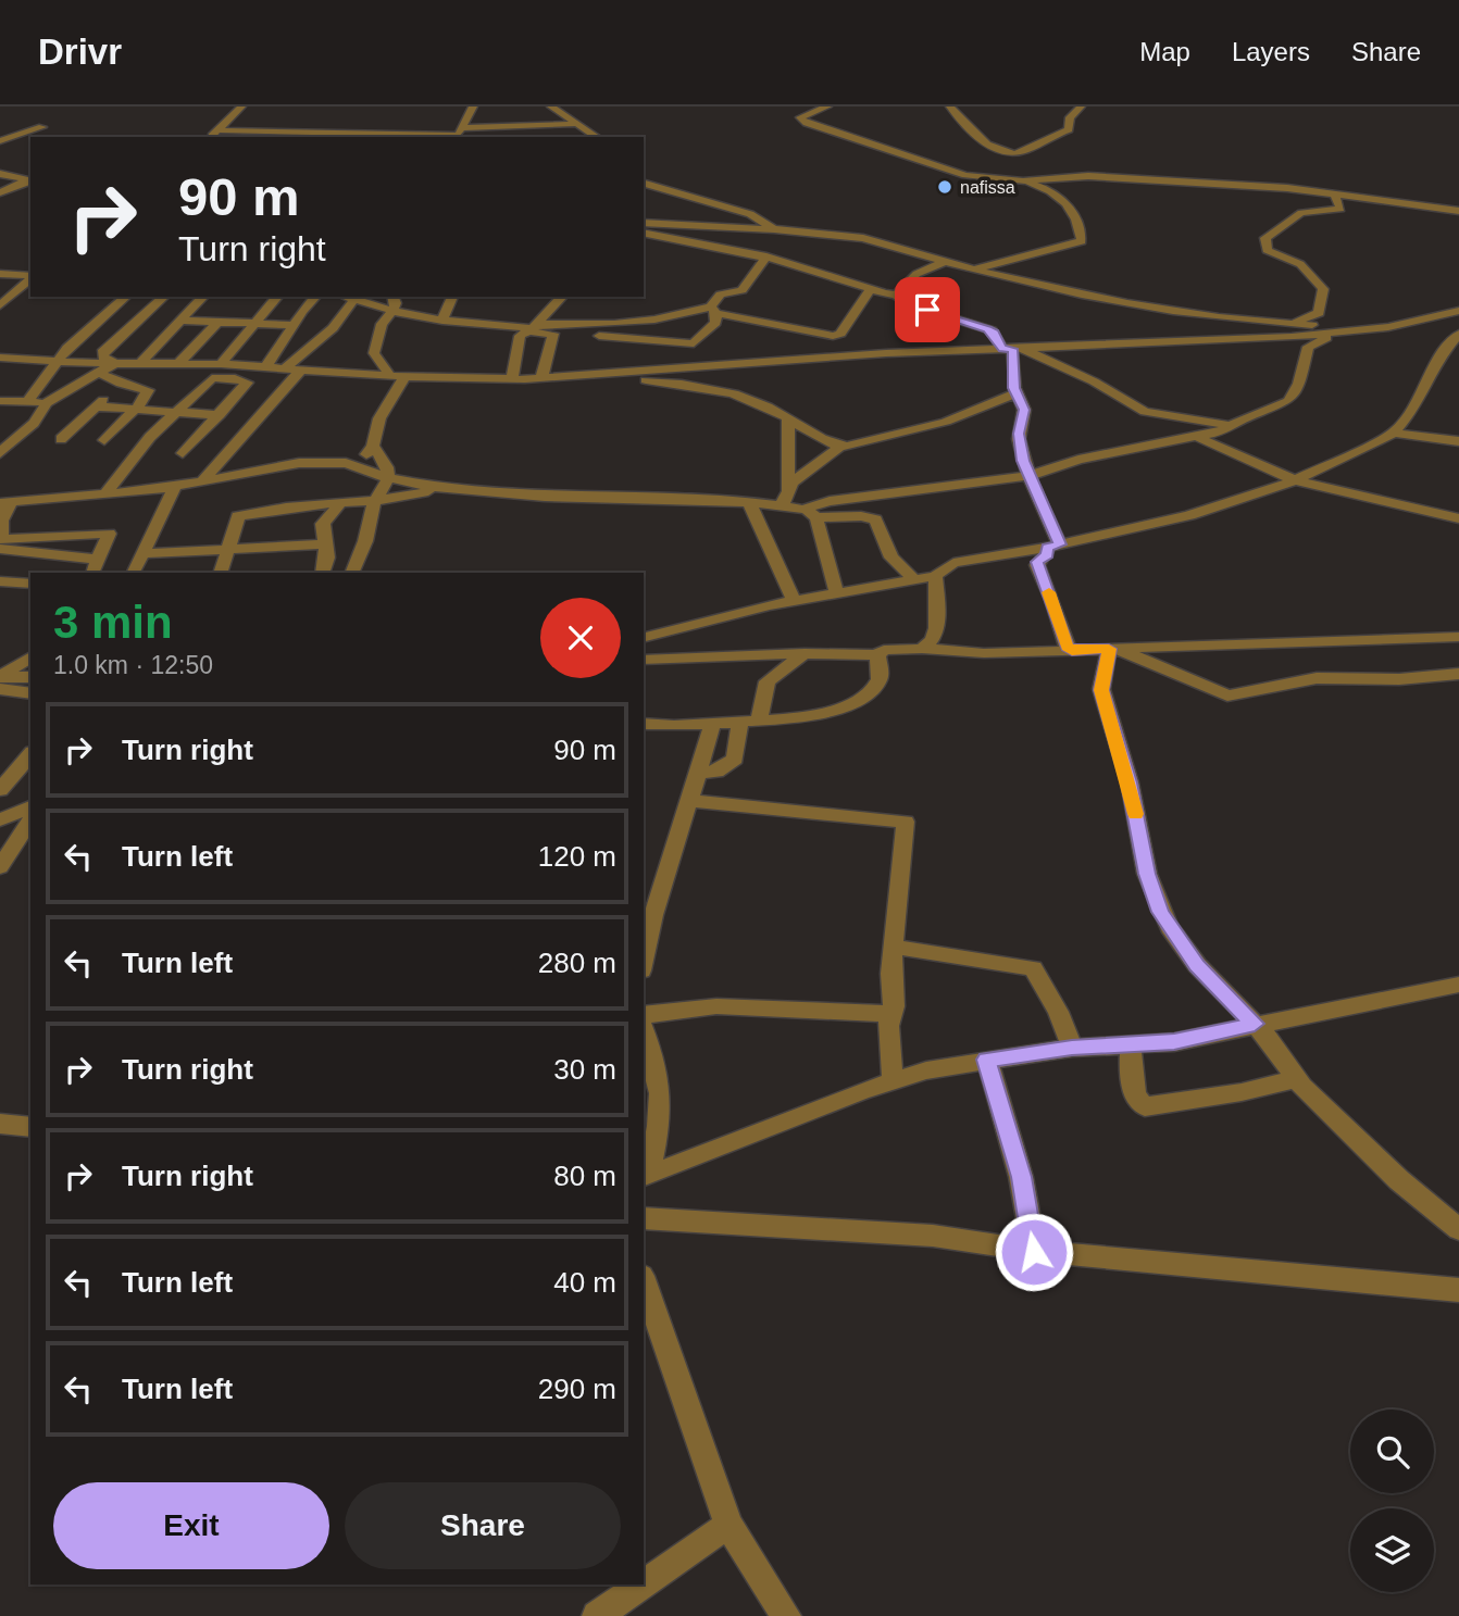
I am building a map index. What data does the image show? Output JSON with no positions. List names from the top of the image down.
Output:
{
  "places": ["nafissa"],
  "page": {
    "header": "Drivr",
    "nav": ["Map", "Layers", "Share"],
    "turn": ["90 m", "Turn right"],
    "heading": ["3 min", "1.0 km · 12:50"],
    "list": [
      {
        "name": "Turn right",
        "value": "90 m"
      },
      {
        "name": "Turn left",
        "value": "120 m"
      },
      {
        "name": "Turn left",
        "value": "280 m"
      },
      {
        "name": "Turn right",
        "value": "30 m"
      },
      {
        "name": "Turn right",
        "value": "80 m"
      },
      {
        "name": "Turn left",
        "value": "40 m"
      },
      {
        "name": "Turn left",
        "value": "290 m"
      }
    ],
    "buttons": ["Exit", "Share"]
  }
}
